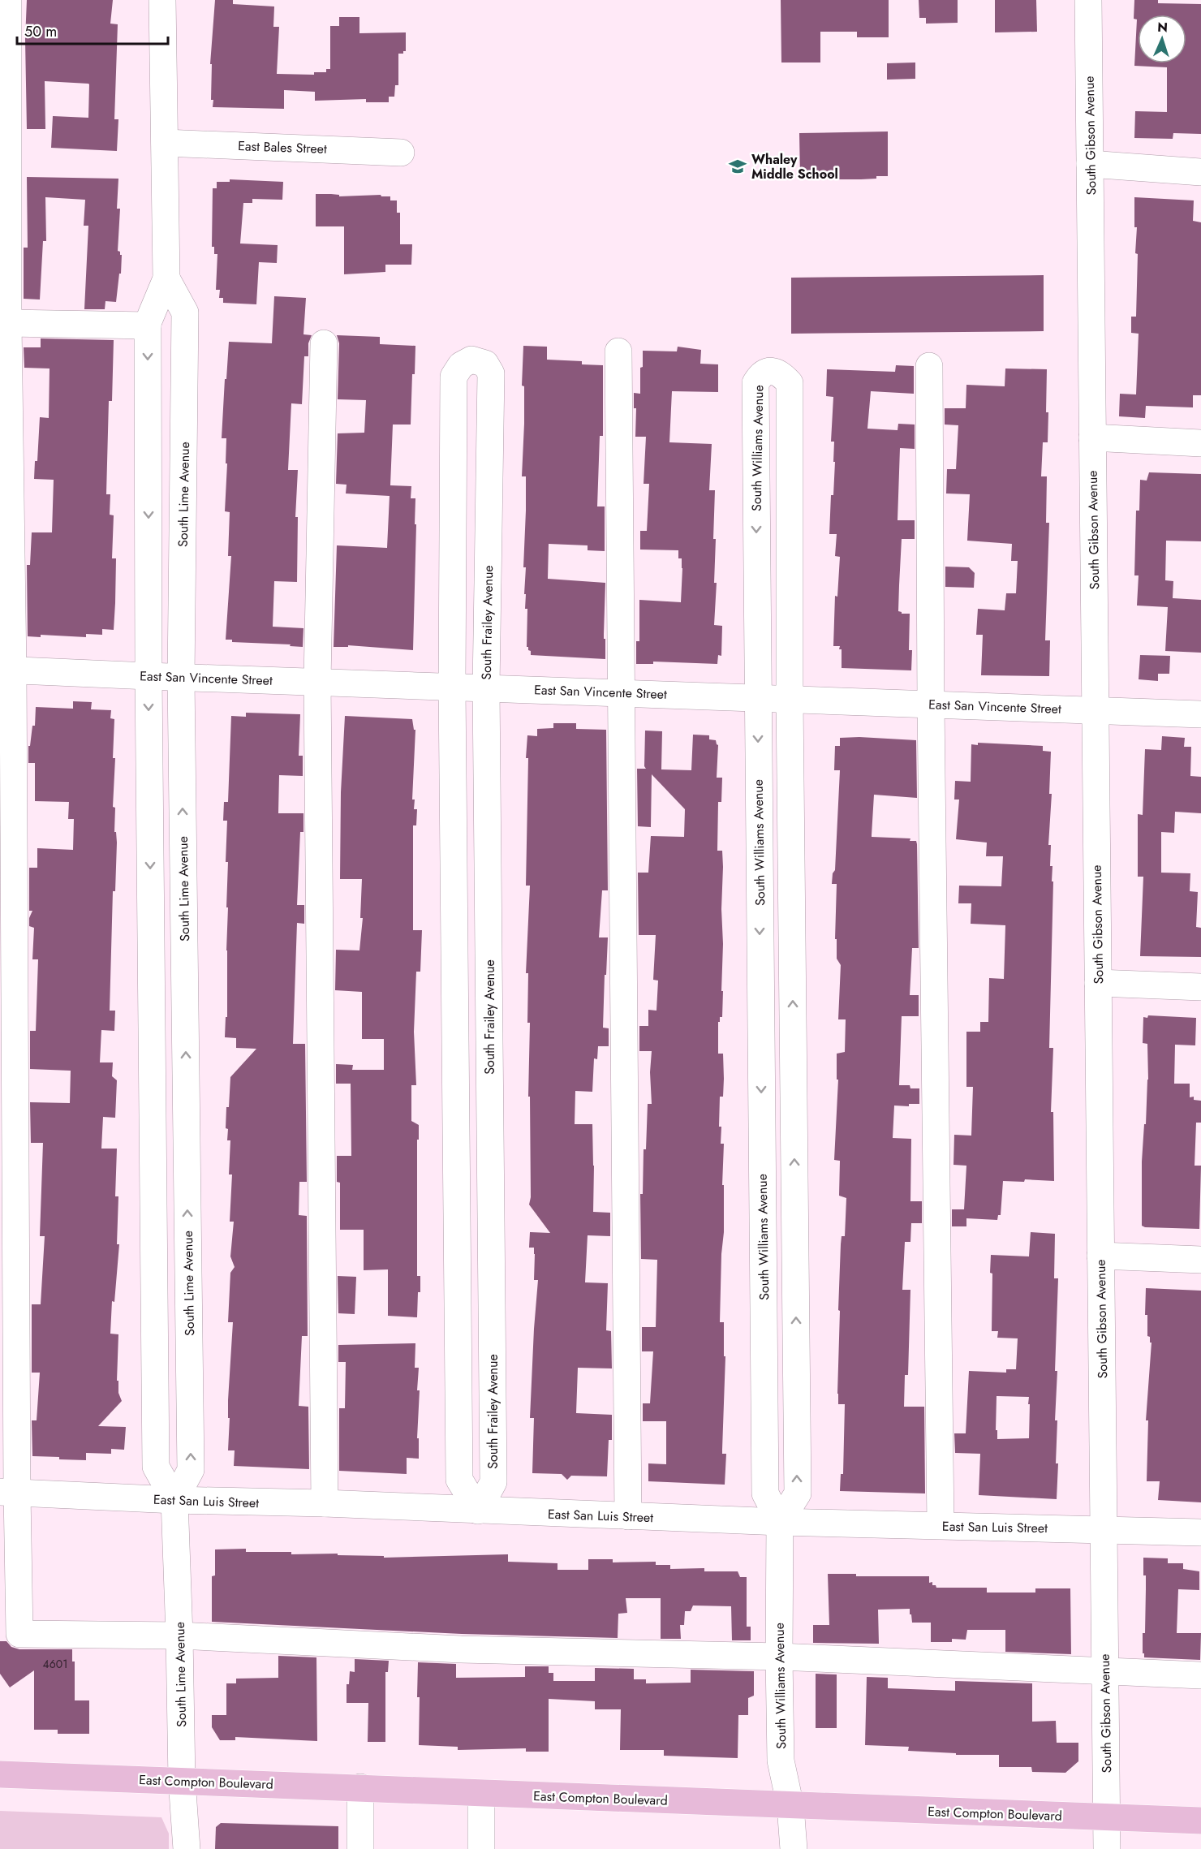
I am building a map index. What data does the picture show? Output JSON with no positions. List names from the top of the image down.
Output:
{
  "streets": {
    "main road": ["East Compton Boulevard"],
    "street": [
      "South Gibson Avenue",
      "East Bales Street",
      "South Williams Avenue",
      "South Lime Avenue",
      "South Frailey Avenue",
      "East San Vincente Street",
      "East San Luis Street"
    ]
  },
  "crossings": [
    ["South Gibson Avenue", "East San Vincente Street"],
    ["South Gibson Avenue", "East San Luis Street"],
    ["South Gibson Avenue", "East Compton Boulevard"],
    ["East Bales Street", "South Lime Avenue"],
    ["South Williams Avenue", "East San Vincente Street"],
    ["South Williams Avenue", "East San Luis Street"],
    ["South Williams Avenue", "East Compton Boulevard"],
    ["South Lime Avenue", "East San Vincente Street"],
    ["South Lime Avenue", "East San Luis Street"],
    ["South Lime Avenue", "East Compton Boulevard"],
    ["South Frailey Avenue", "East San Vincente Street"],
    ["South Frailey Avenue", "East San Luis Street"]
  ],
  "places": {
    "school or university": ["Whaley Middle School"]
  },
  "house_numbers": ["4601"],
  "scale_bar": "50 m",
  "north": "top"
}
